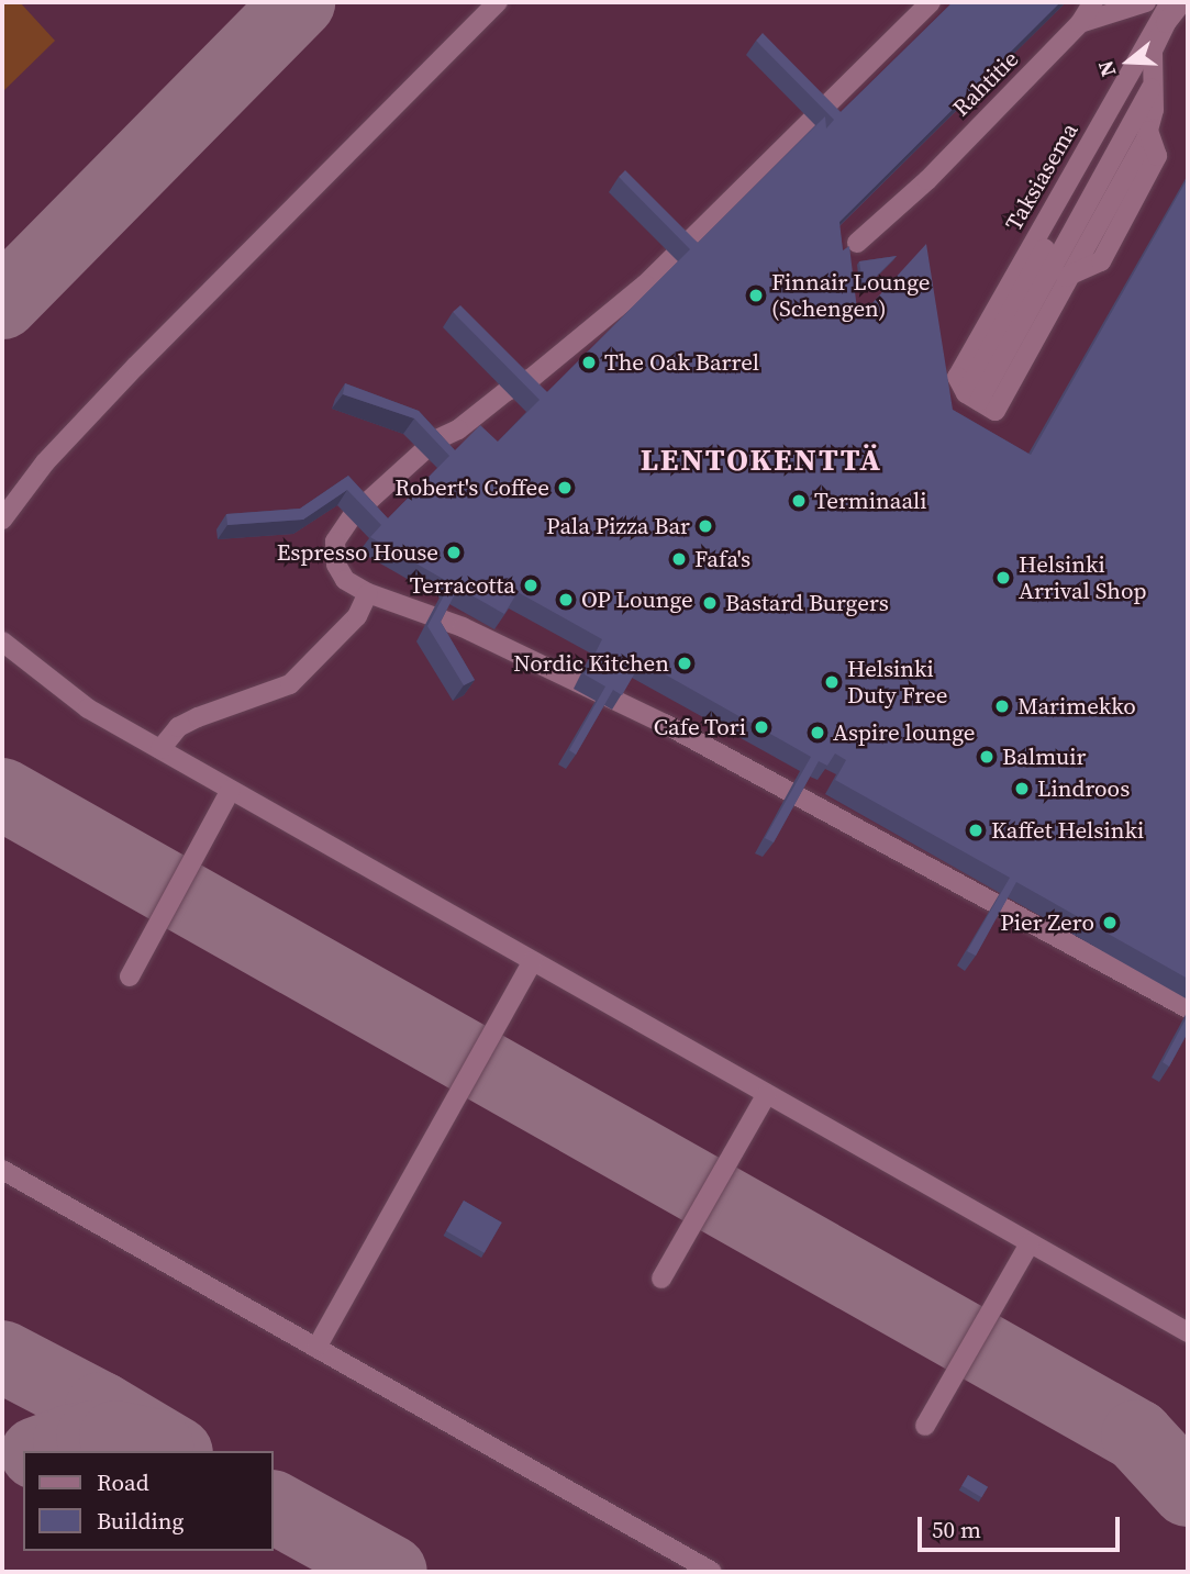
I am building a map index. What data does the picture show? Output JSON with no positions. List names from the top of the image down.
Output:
{
  "streets": {
    "street": ["Rahtitie", "Taksiasema"]
  },
  "districts": ["LENTOKENTTÄ"],
  "places": [
    "Finnair Lounge (Schengen)",
    "The Oak Barrel",
    "Robert's Coffee",
    "Terminaali",
    "Pala Pizza Bar",
    "Espresso House",
    "Fafa's",
    "Helsinki Arrival Shop",
    "Terracotta",
    "OP Lounge",
    "Bastard Burgers",
    "Nordic Kitchen",
    "Helsinki Duty Free",
    "Marimekko",
    "Cafe Tori",
    "Aspire lounge",
    "Balmuir",
    "Lindroos",
    "Kaffet Helsinki",
    "Pier Zero"
  ],
  "legend": ["Road", "Building"],
  "scale_bar": "50 m",
  "north": "left"
}
